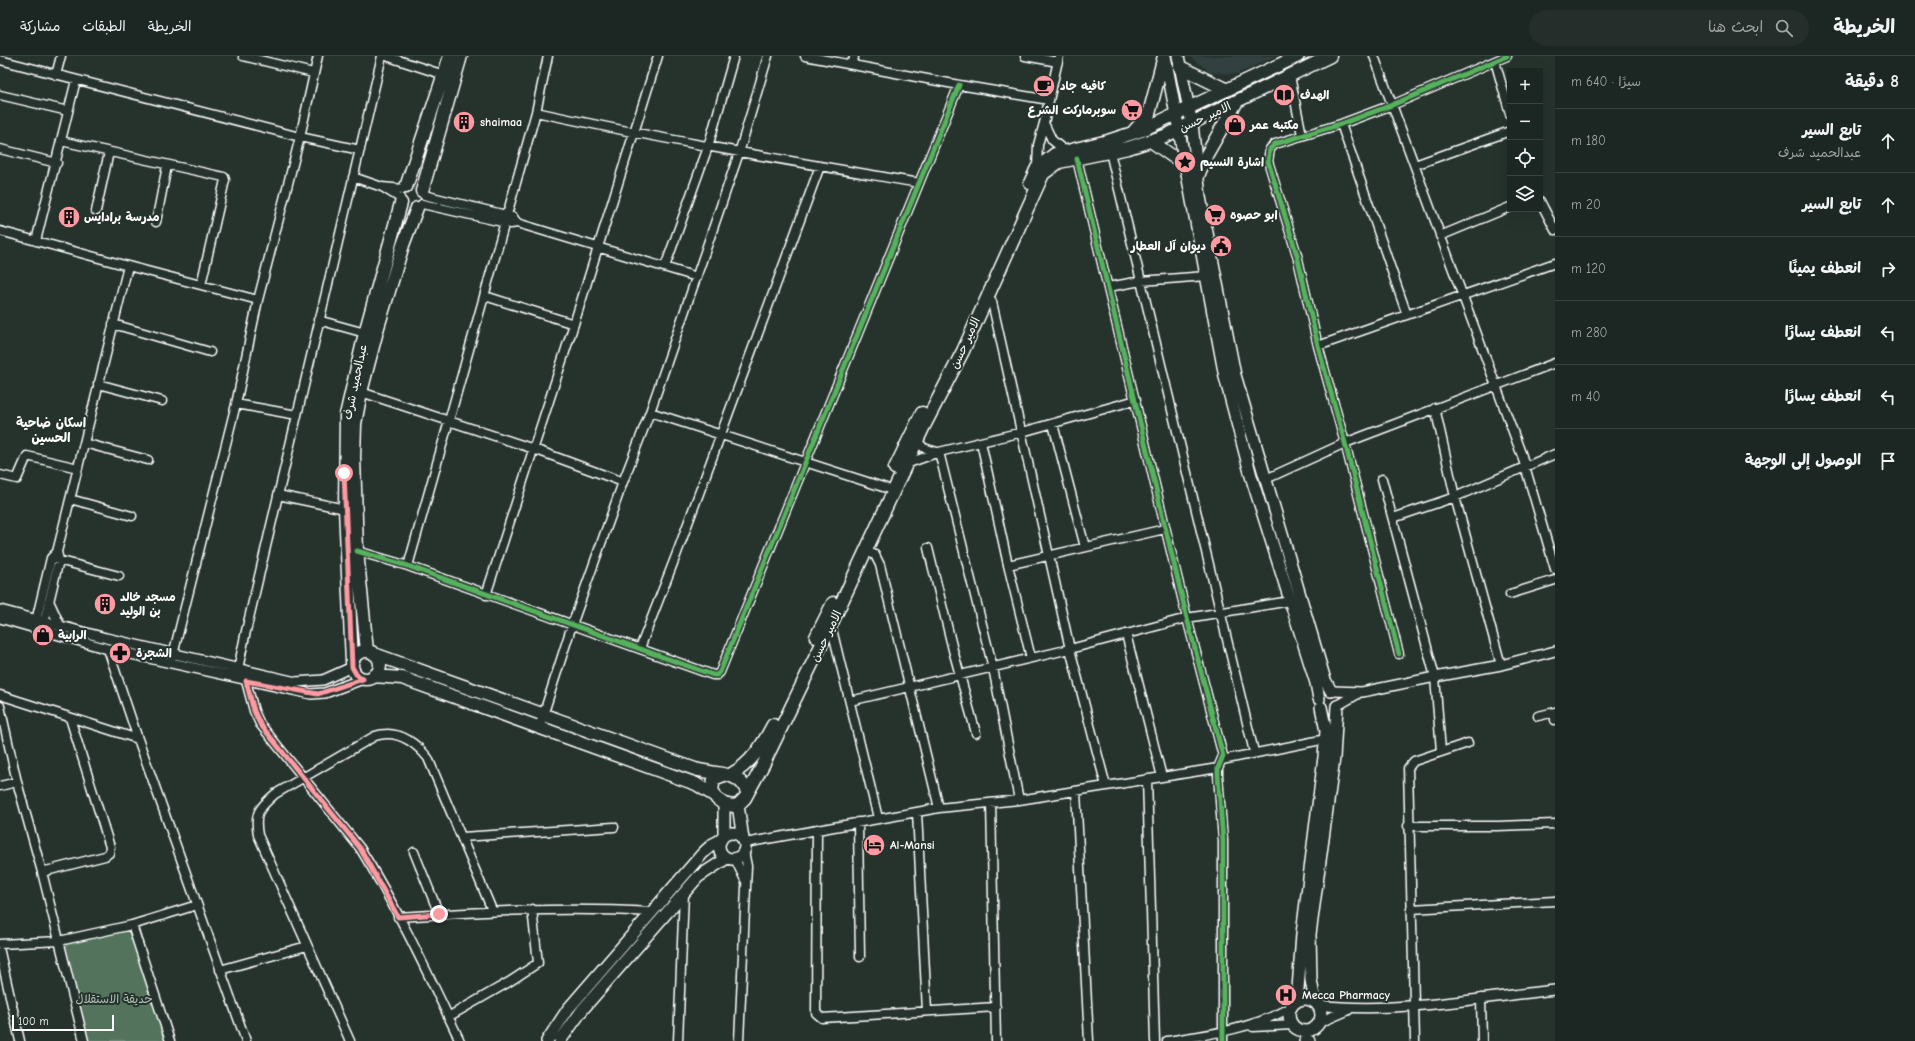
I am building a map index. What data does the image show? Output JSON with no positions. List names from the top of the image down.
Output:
{
  "streets": {
    "main road": ["الامير حسن", "عبدالحميد شرف"]
  },
  "districts": ["اسكان ضاحية الحسين"],
  "parks": ["حديقة الاستقلال"],
  "places": {
    "cafe": ["كافيه جاد"],
    "library": ["الهدف"],
    "supermarket": ["سوبرماركت الشرع", "ابو حصوه"],
    "building": ["shaimaa", "مدرسة برادايس", "مسجد خالد بن الوليد"],
    "shop": ["مكتبه عمر", "الرابية"],
    "place": ["اشارة النسيم"],
    "public building": ["ديوان آل العطار"],
    "pharmacy": ["الشجرة"],
    "hotel": ["Al-Mansi"],
    "hospital": ["Mecca Pharmacy"]
  },
  "scale_bar": "100 m",
  "page": {
    "header": "الخريطة",
    "search": "ابحث هنا",
    "nav": ["الخريطة", "الطبقات", "مشاركة"],
    "heading": ["8 دقيقة", "سيرًا · 640 m"],
    "map_buttons": ["+", "−"],
    "list": [
      ["تابع السير", "عبدالحميد شرف", "180 m"],
      ["تابع السير", "20 m"],
      ["انعطف يمينًا", "120 m"],
      ["انعطف يسارًا", "280 m"],
      ["انعطف يسارًا", "40 m"],
      "الوصول إلى الوجهة"
    ],
    "scale": "100 m"
  }
}
